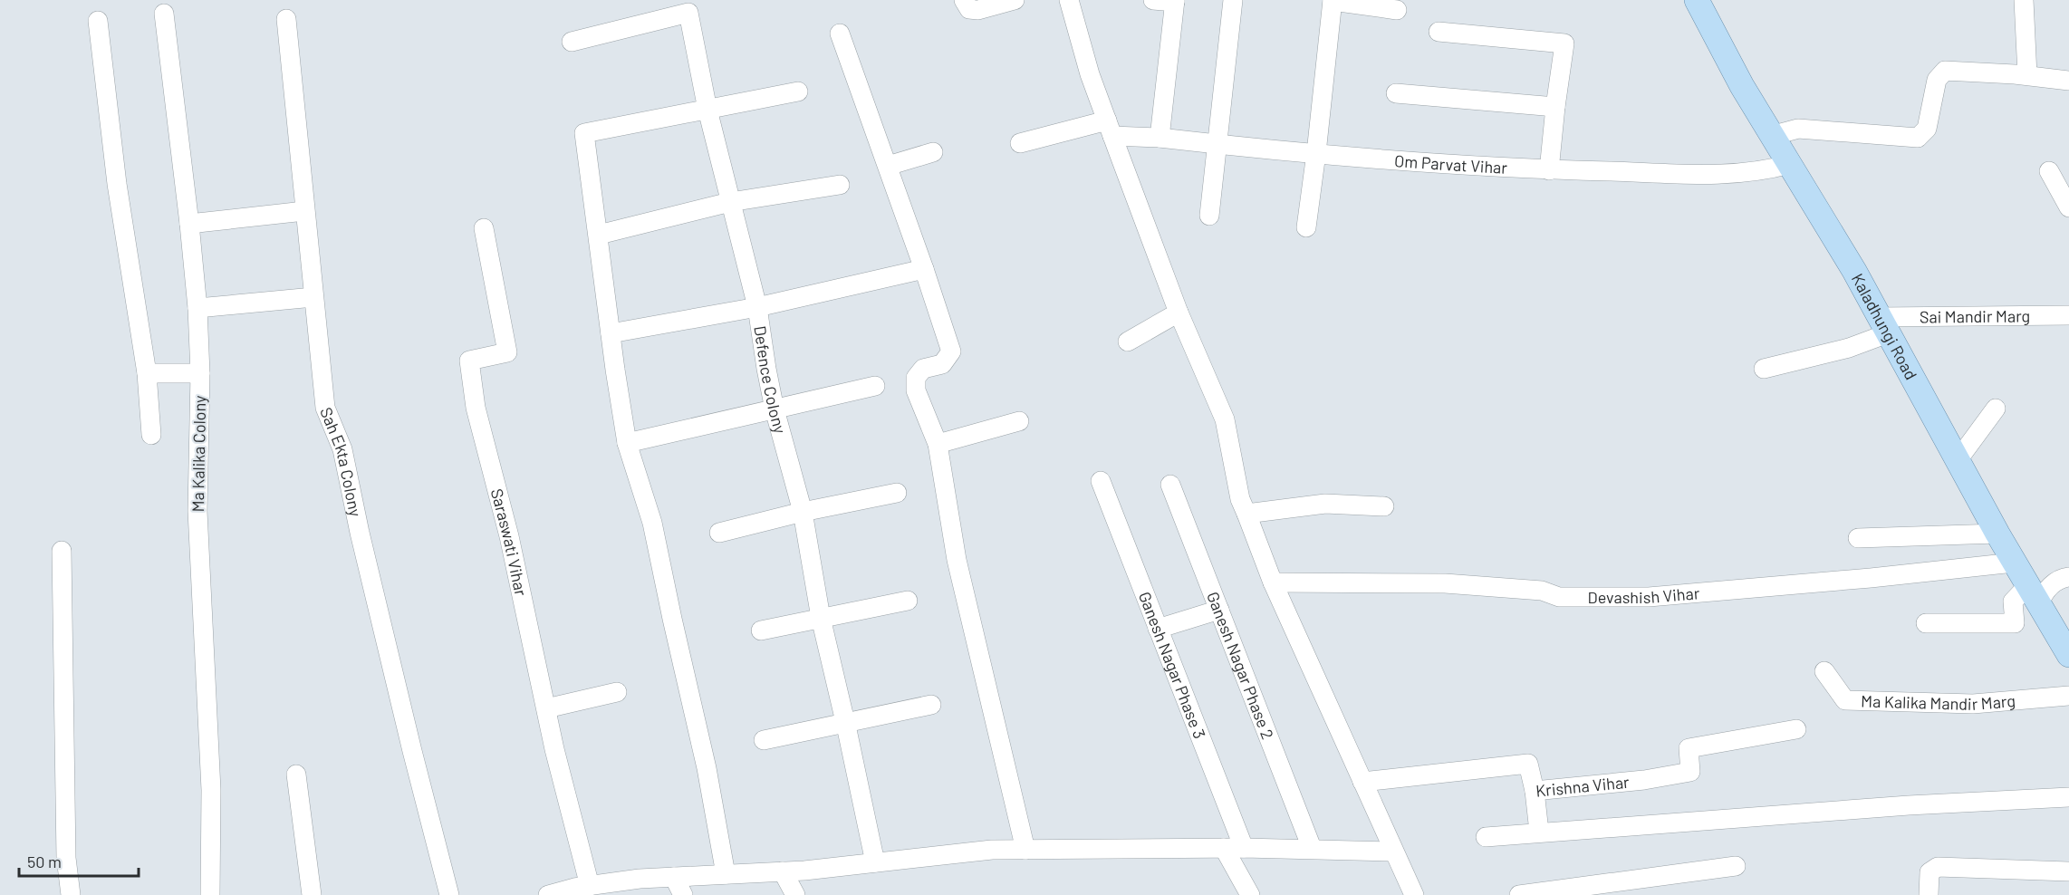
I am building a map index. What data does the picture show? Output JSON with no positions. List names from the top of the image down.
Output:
{
  "streets": {
    "main road": ["Kaladhungi Road"],
    "street": [
      "Om Parvat Vihar",
      "Sai Mandir Marg",
      "Defence Colony",
      "Ma Kalika Colony",
      "Sah Ekta Colony",
      "Saraswati Vihar",
      "Devashish Vihar",
      "Ganesh Nagar Phase 3",
      "Ganesh Nagar Phase 2",
      "Ma Kalika Mandir Marg",
      "Krishna Vihar"
    ]
  },
  "crossings": [
    ["Om Parvat Vihar", "Kaladhungi Road"],
    ["Sai Mandir Marg", "Kaladhungi Road"],
    ["Kaladhungi Road", "Devashish Vihar"]
  ],
  "scale_bar": "50 m"
}
